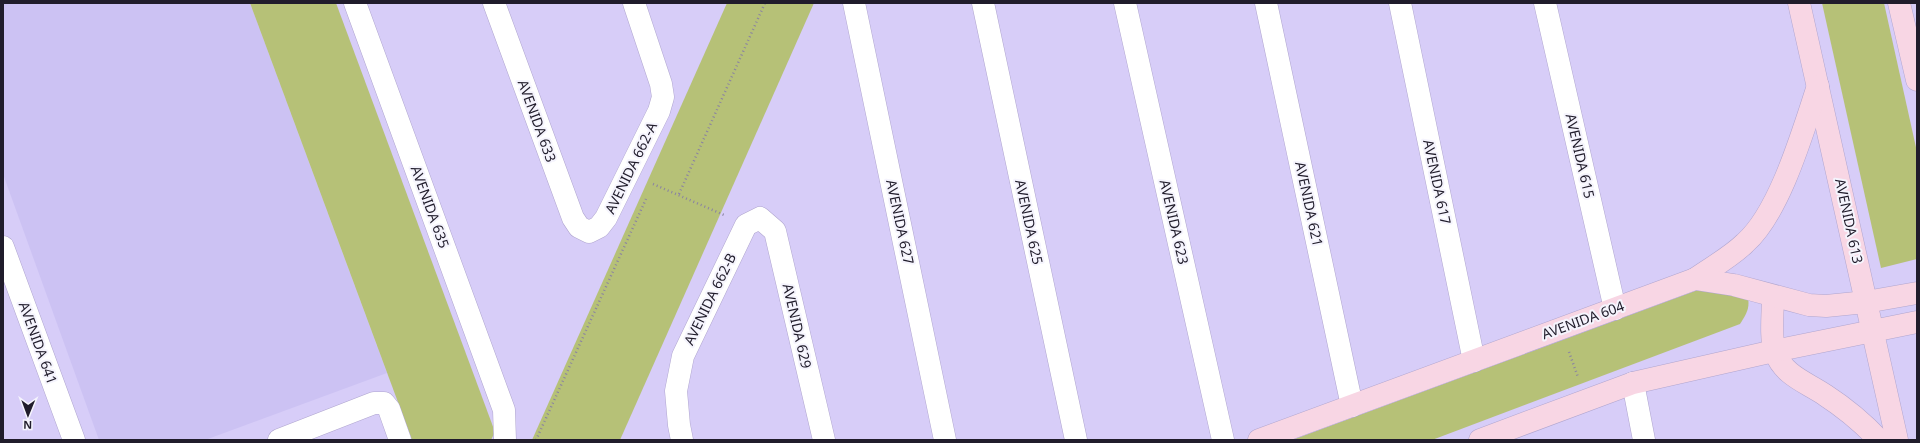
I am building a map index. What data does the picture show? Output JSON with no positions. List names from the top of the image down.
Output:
{
  "streets": {
    "street": [
      "AVENIDA 633",
      "AVENIDA 615",
      "AVENIDA 662-A",
      "AVENIDA 617",
      "AVENIDA 621",
      "AVENIDA 635",
      "AVENIDA 613",
      "AVENIDA 627",
      "AVENIDA 625",
      "AVENIDA 623",
      "AVENIDA 662-B",
      "AVENIDA 604",
      "AVENIDA 629",
      "AVENIDA 641"
    ]
  },
  "crossings": [
    ["AVENIDA 633", "AVENIDA 662-A"],
    ["AVENIDA 615", "AVENIDA 604"],
    ["AVENIDA 617", "AVENIDA 604"],
    ["AVENIDA 621", "AVENIDA 604"],
    ["AVENIDA 613", "AVENIDA 604"],
    ["AVENIDA 662-B", "AVENIDA 629"]
  ],
  "north": "bottom"
}
